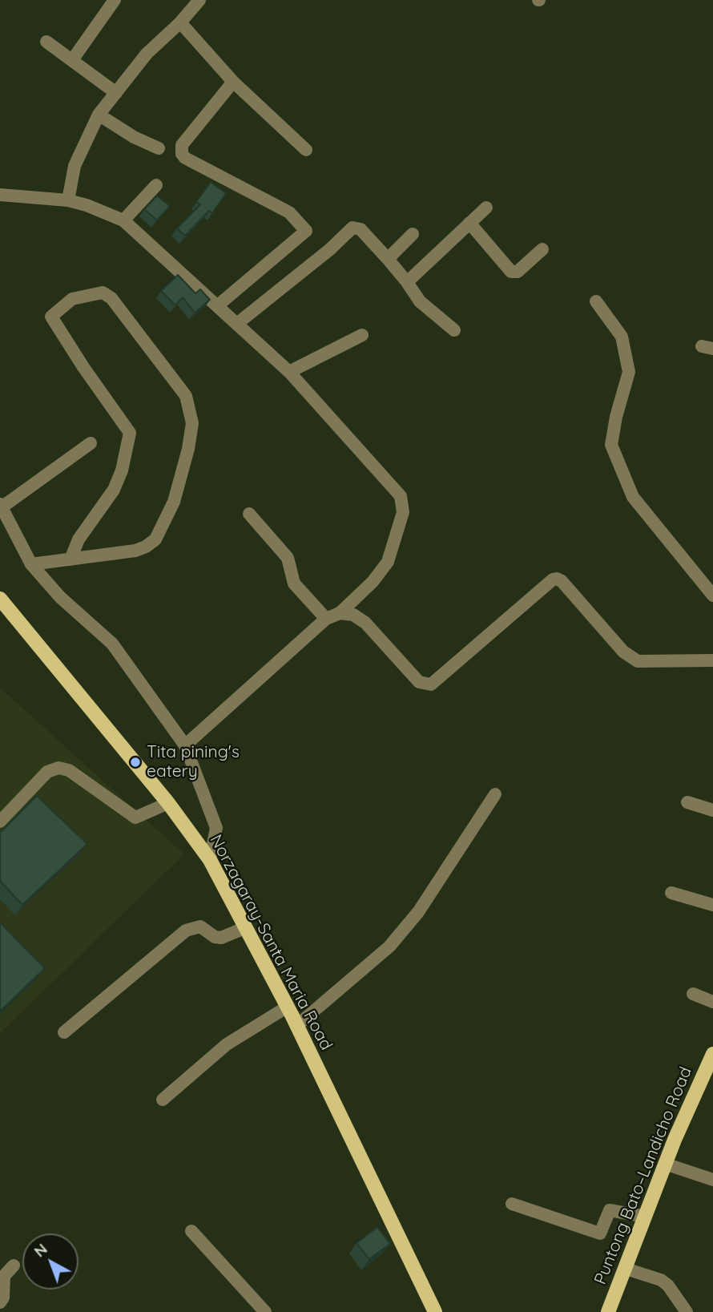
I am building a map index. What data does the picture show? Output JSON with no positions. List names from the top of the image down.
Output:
{
  "streets": {
    "main road": ["Norzagaray-Santa Maria Road", "Puntong Bato–Landicho Road"]
  },
  "places": ["Tita pining's eatery"],
  "north": "top left"
}
